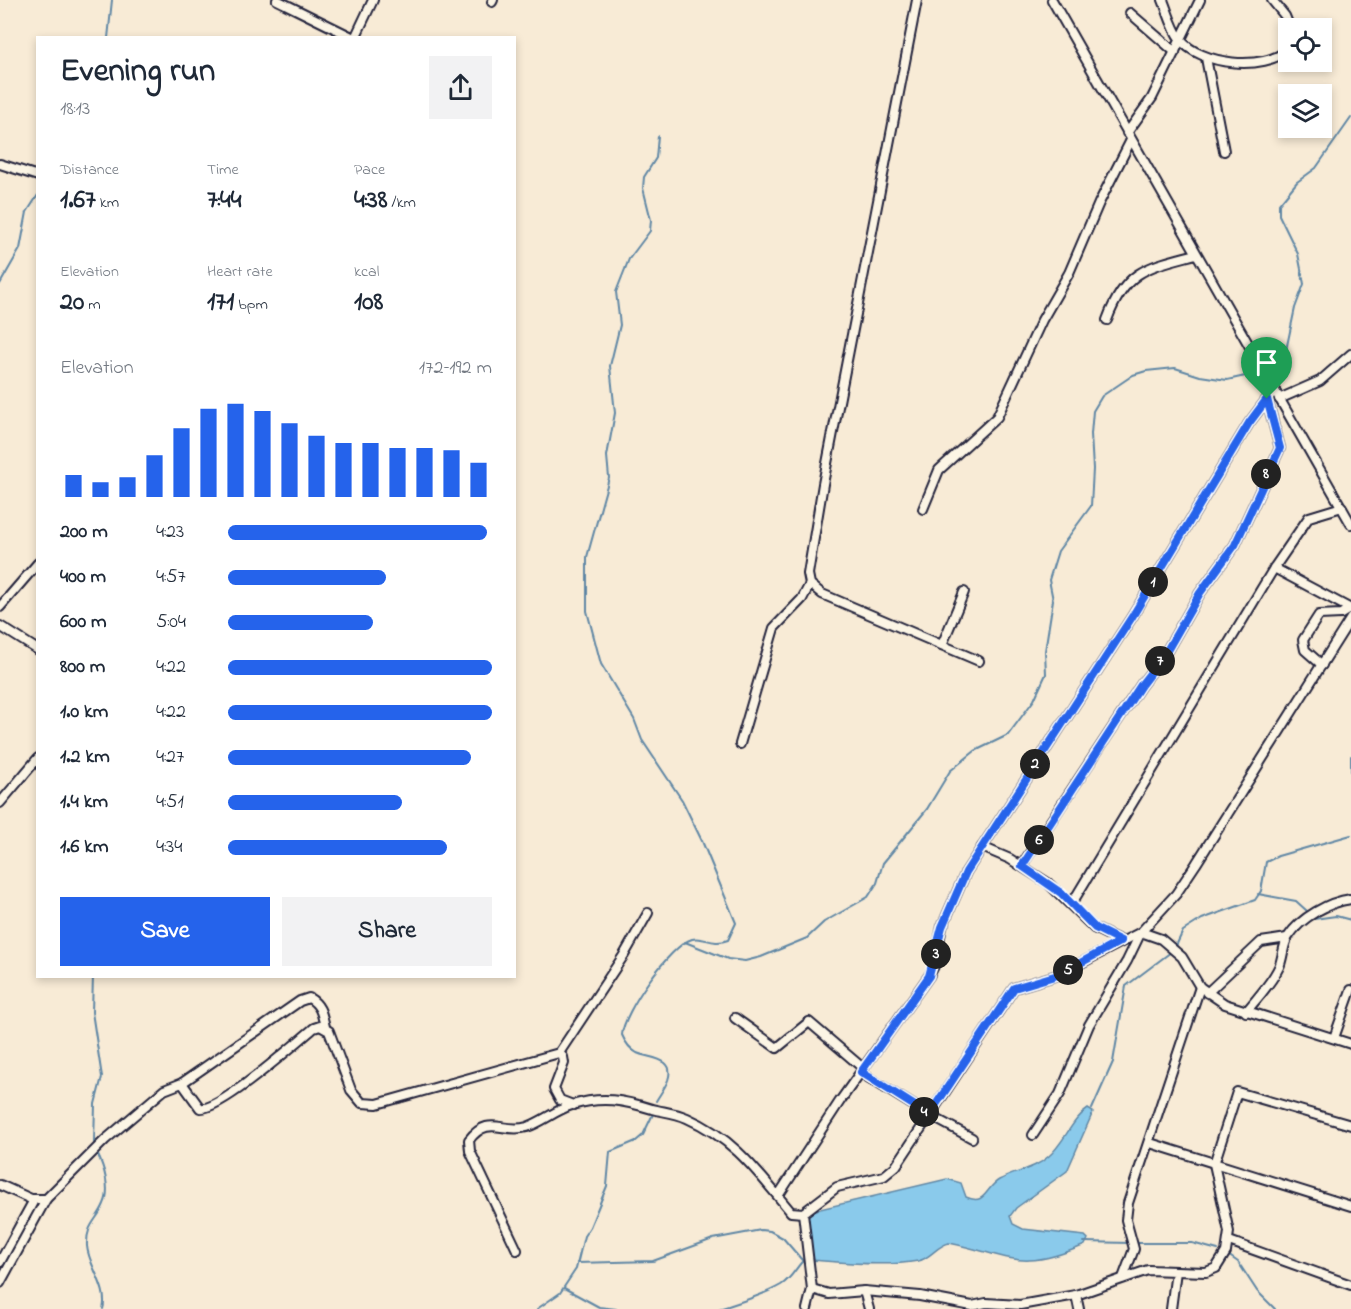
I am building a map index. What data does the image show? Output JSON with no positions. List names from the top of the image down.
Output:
{
  "page": {
    "heading": ["Evening run", "18:13"],
    "stats": [
      ["Distance", "1.67 km"],
      ["Time", "7:44"],
      ["Pace", "4:38 /km"],
      ["Elevation", "20 m"],
      ["Heart rate", "171 bpm"],
      ["kcal", "108"]
    ],
    "chart": ["Elevation", "172–192 m"],
    "pins": [
      "8",
      "1",
      "7",
      "2",
      "6",
      "3",
      "5",
      "4"
    ],
    "list": [
      {
        "name": "200 m",
        "note": "4:23"
      },
      {
        "name": "400 m",
        "note": "4:57"
      },
      {
        "name": "600 m",
        "note": "5:04"
      },
      {
        "name": "800 m",
        "note": "4:22"
      },
      {
        "name": "1.0 km",
        "note": "4:22"
      },
      {
        "name": "1.2 km",
        "note": "4:27"
      },
      {
        "name": "1.4 km",
        "note": "4:51"
      },
      {
        "name": "1.6 km",
        "note": "4:34"
      }
    ],
    "buttons": ["Save", "Share"]
  }
}
